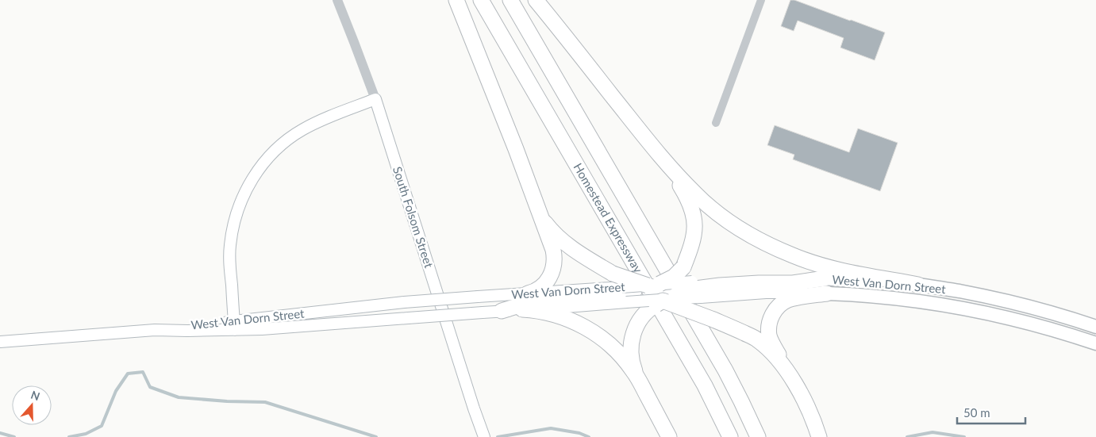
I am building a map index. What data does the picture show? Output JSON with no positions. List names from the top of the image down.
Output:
{
  "streets": {
    "highway": ["Homestead Expressway"],
    "main road": ["South Folsom Street", "West Van Dorn Street"]
  },
  "scale_bar": "50 m",
  "north": "top"
}
